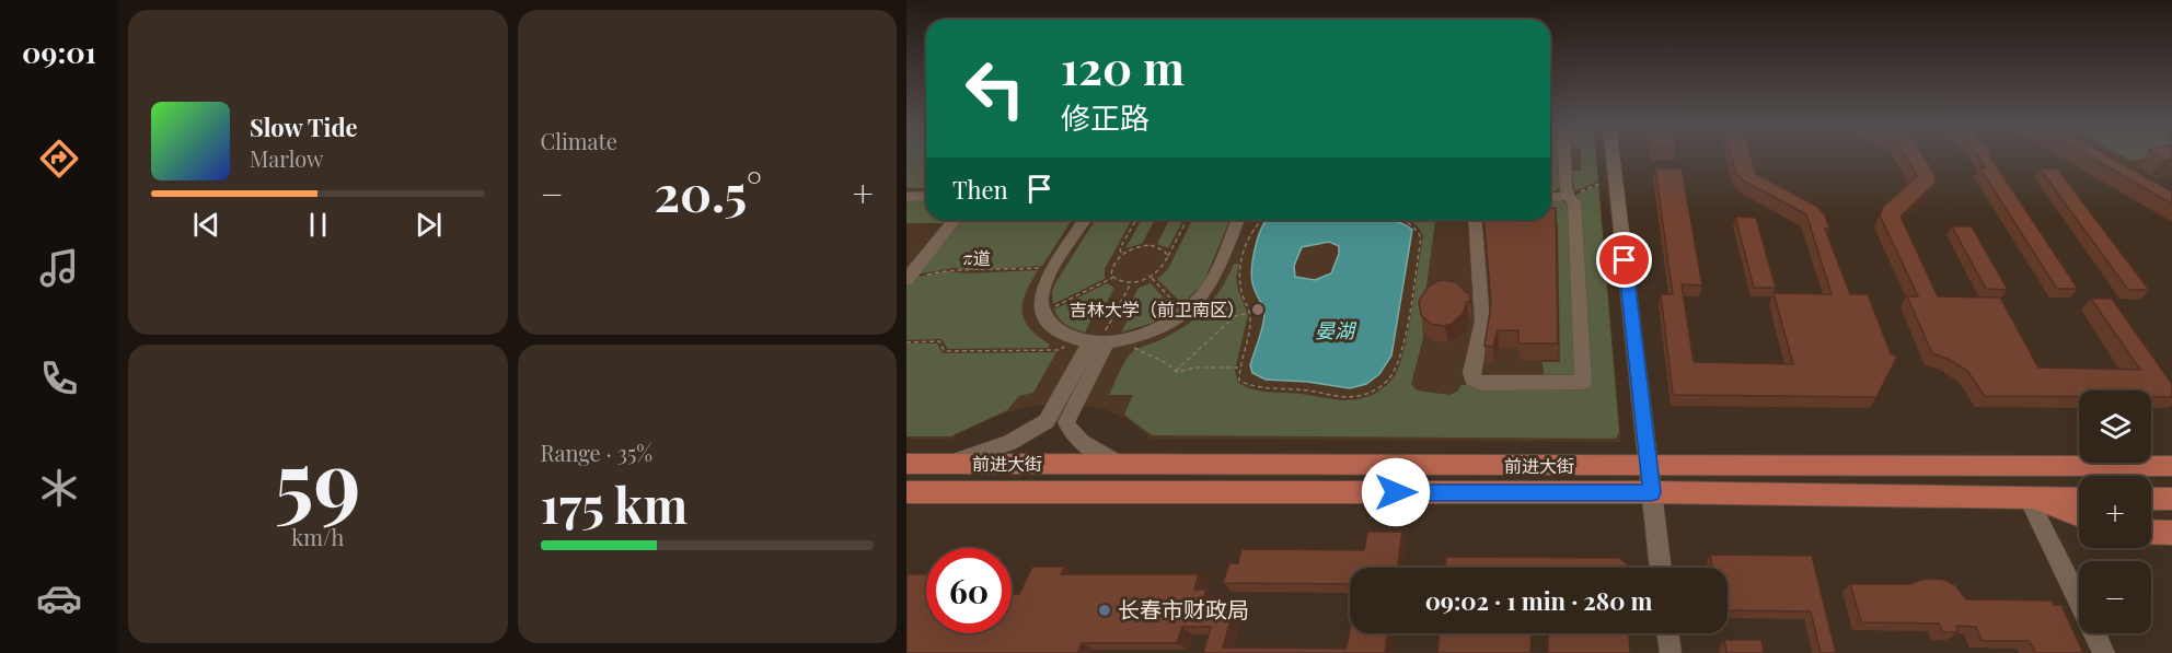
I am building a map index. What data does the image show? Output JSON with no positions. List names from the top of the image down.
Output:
{
  "streets": {
    "main road": ["前进大街"],
    "path": ["π道"]
  },
  "water": ["晏湖"],
  "places": ["吉林大学（前卫南区）", "长春市财政局"],
  "page": {
    "tabs": "09:01",
    "tile": [
      "Climate",
      ["59", "km/h"],
      ["Range · 35%", "175 km"]
    ],
    "turn": ["120 m", "修正路"],
    "song": ["Slow Tide", "Marlow"],
    "then": "Then",
    "heat": ["−", "20.5°", "+"],
    "map_buttons": ["+", "−"],
    "limit": "60",
    "trip": "09:02 · 1 min · 280 m"
  }
}
